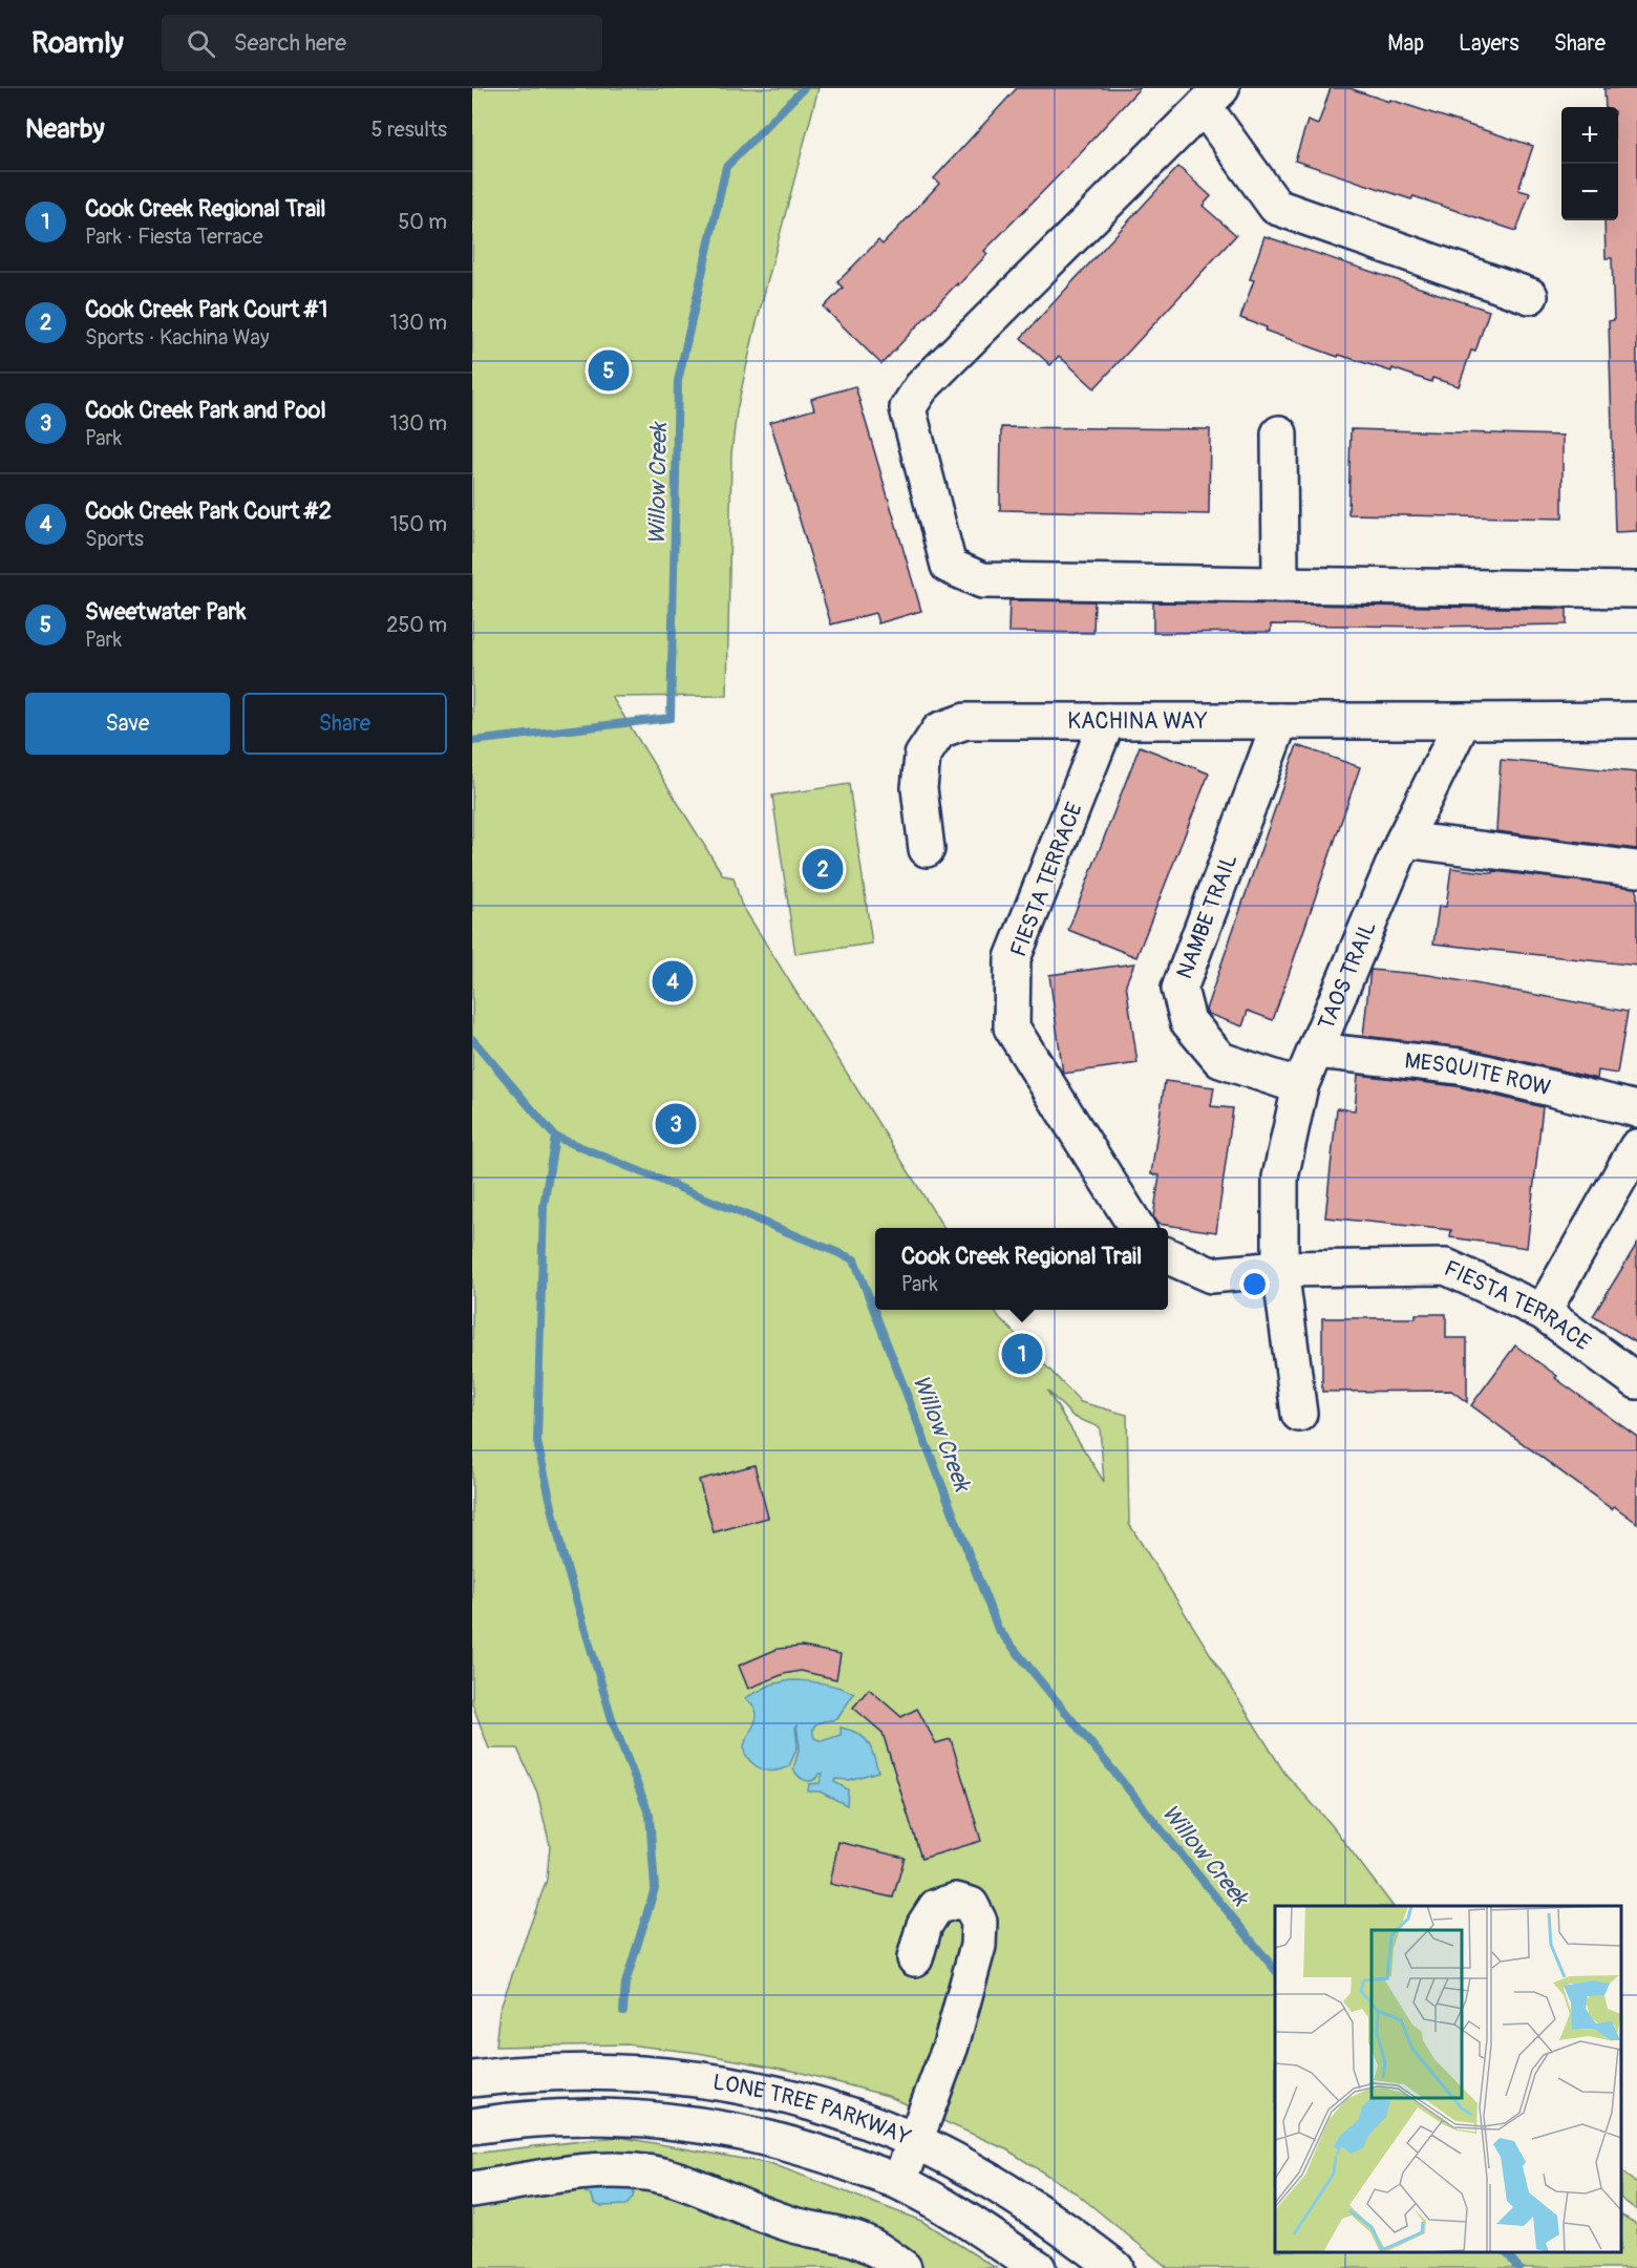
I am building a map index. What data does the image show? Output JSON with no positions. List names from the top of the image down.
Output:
{
  "streets": {
    "street": [
      "KACHINA WAY",
      "FIESTA TERRACE",
      "NAMBE TRAIL",
      "TAOS TRAIL",
      "MESQUITE ROW",
      "LONE TREE PARKWAY"
    ]
  },
  "crossings": [
    ["KACHINA WAY", "FIESTA TERRACE"],
    ["KACHINA WAY", "NAMBE TRAIL"],
    ["KACHINA WAY", "TAOS TRAIL"],
    ["FIESTA TERRACE", "TAOS TRAIL"],
    ["NAMBE TRAIL", "TAOS TRAIL"],
    ["TAOS TRAIL", "MESQUITE ROW"]
  ],
  "water": ["Willow Creek"],
  "page": {
    "header": "Roamly",
    "search": "Search here",
    "nav": ["Map", "Layers", "Share"],
    "heading": ["Nearby", "5 results"],
    "map_buttons": ["+", "−"],
    "list": [
      {
        "mark": "1",
        "name": "Cook Creek Regional Trail",
        "note": "Park · Fiesta Terrace",
        "value": "50 m"
      },
      {
        "mark": "2",
        "name": "Cook Creek Park Court #1",
        "note": "Sports · Kachina Way",
        "value": "130 m"
      },
      {
        "mark": "3",
        "name": "Cook Creek Park and Pool",
        "note": "Park",
        "value": "130 m"
      },
      {
        "mark": "4",
        "name": "Cook Creek Park Court #2",
        "note": "Sports",
        "value": "150 m"
      },
      {
        "mark": "5",
        "name": "Sweetwater Park",
        "note": "Park",
        "value": "250 m"
      }
    ],
    "pins": [
      "5",
      "2",
      "4",
      "3",
      "1"
    ],
    "buttons": ["Save", "Share"],
    "popup": ["Cook Creek Regional Trail", "Park"]
  }
}
